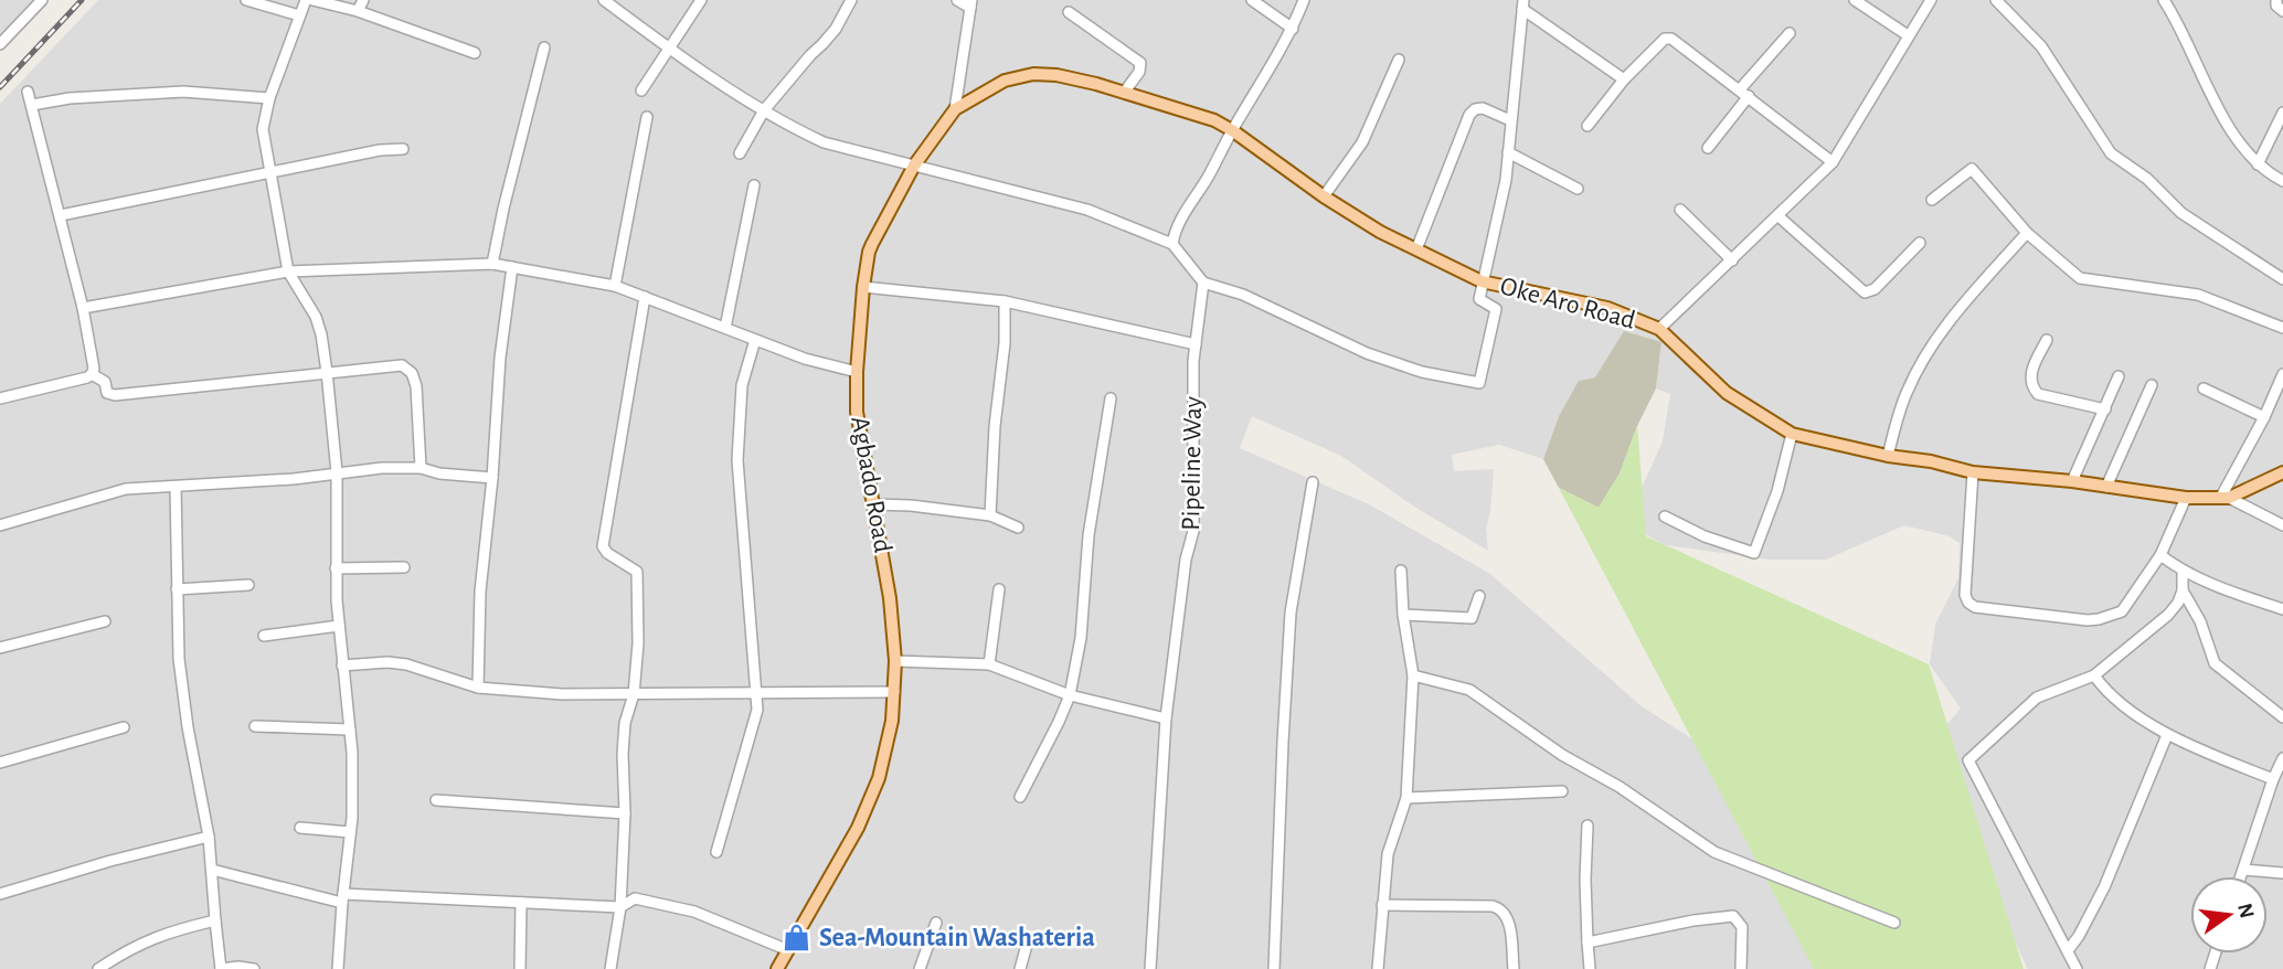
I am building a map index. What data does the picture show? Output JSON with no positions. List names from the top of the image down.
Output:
{
  "streets": {
    "main road": ["Oke Aro Road", "Agbado Road"],
    "street": ["Pipeline Way"]
  },
  "crossings": [
    ["Oke Aro Road", "Agbado Road"]
  ],
  "places": {
    "shop": ["Sea-Mountain Washateria"]
  },
  "north": "right"
}
